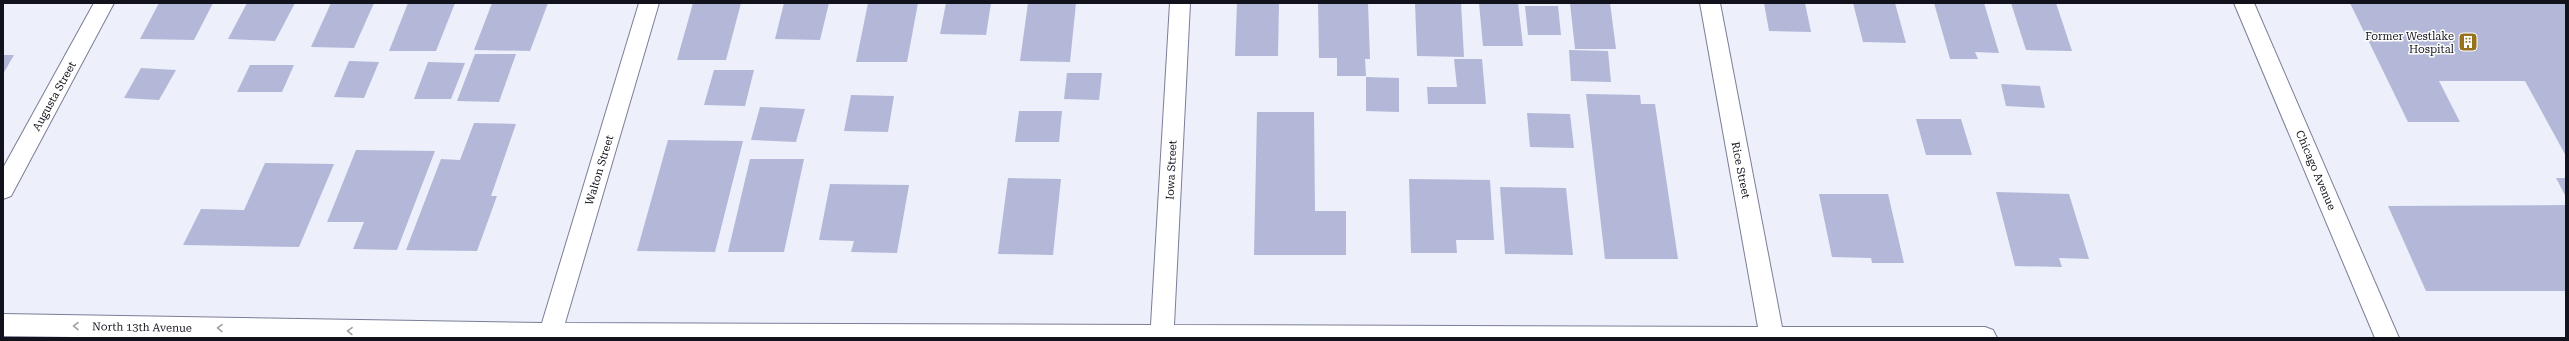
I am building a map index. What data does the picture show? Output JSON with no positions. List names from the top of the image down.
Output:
{
  "streets": {
    "street": [
      "Augusta Street",
      "Walton Street",
      "Iowa Street",
      "Rice Street",
      "Chicago Avenue",
      "North 13th Avenue"
    ]
  },
  "crossings": [
    ["Walton Street", "North 13th Avenue"],
    ["Iowa Street", "North 13th Avenue"],
    ["Rice Street", "North 13th Avenue"]
  ],
  "places": {
    "building": ["Former Westlake Hospital"]
  }
}
